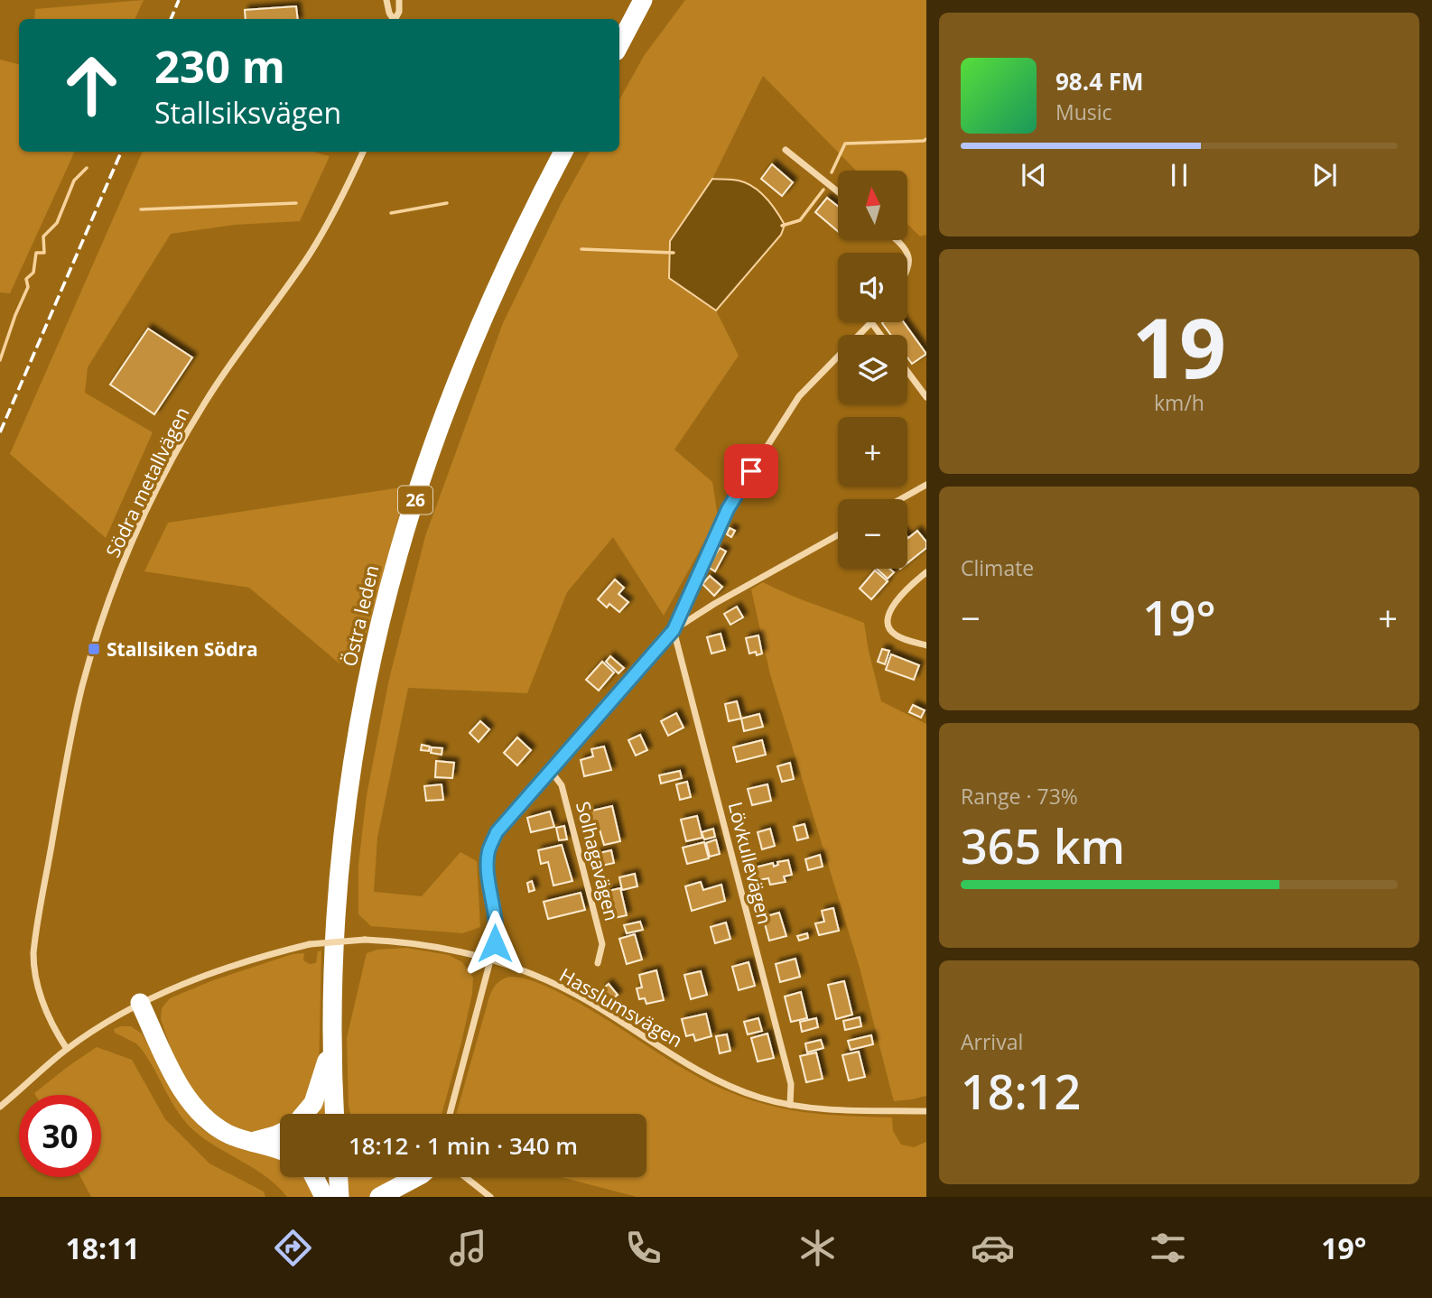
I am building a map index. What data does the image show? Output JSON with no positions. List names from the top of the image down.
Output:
{
  "streets": {
    "highway": ["26", "Östra leden"],
    "street": [
      "Södra metallvägen",
      "Solhagavägen",
      "Lövkullevägen",
      "Hasslumsvägen"
    ]
  },
  "crossings": [
    ["Södra metallvägen", "Hasslumsvägen"],
    ["Lövkullevägen", "Hasslumsvägen"]
  ],
  "places": {
    "transit": ["Stallsiken Södra"]
  },
  "north": "top",
  "page": {
    "turn": ["230 m", "Stallsiksvägen"],
    "song": ["98.4 FM", "Music"],
    "map_buttons": ["+", "−"],
    "tile": [
      ["19", "km/h"],
      "Climate",
      ["Range · 73%", "365 km"],
      ["Arrival", "18:12"]
    ],
    "heat": ["−", "19°", "+"],
    "limit": "30",
    "trip": "18:12 · 1 min · 340 m",
    "tabs": ["18:11", "19°"]
  }
}
